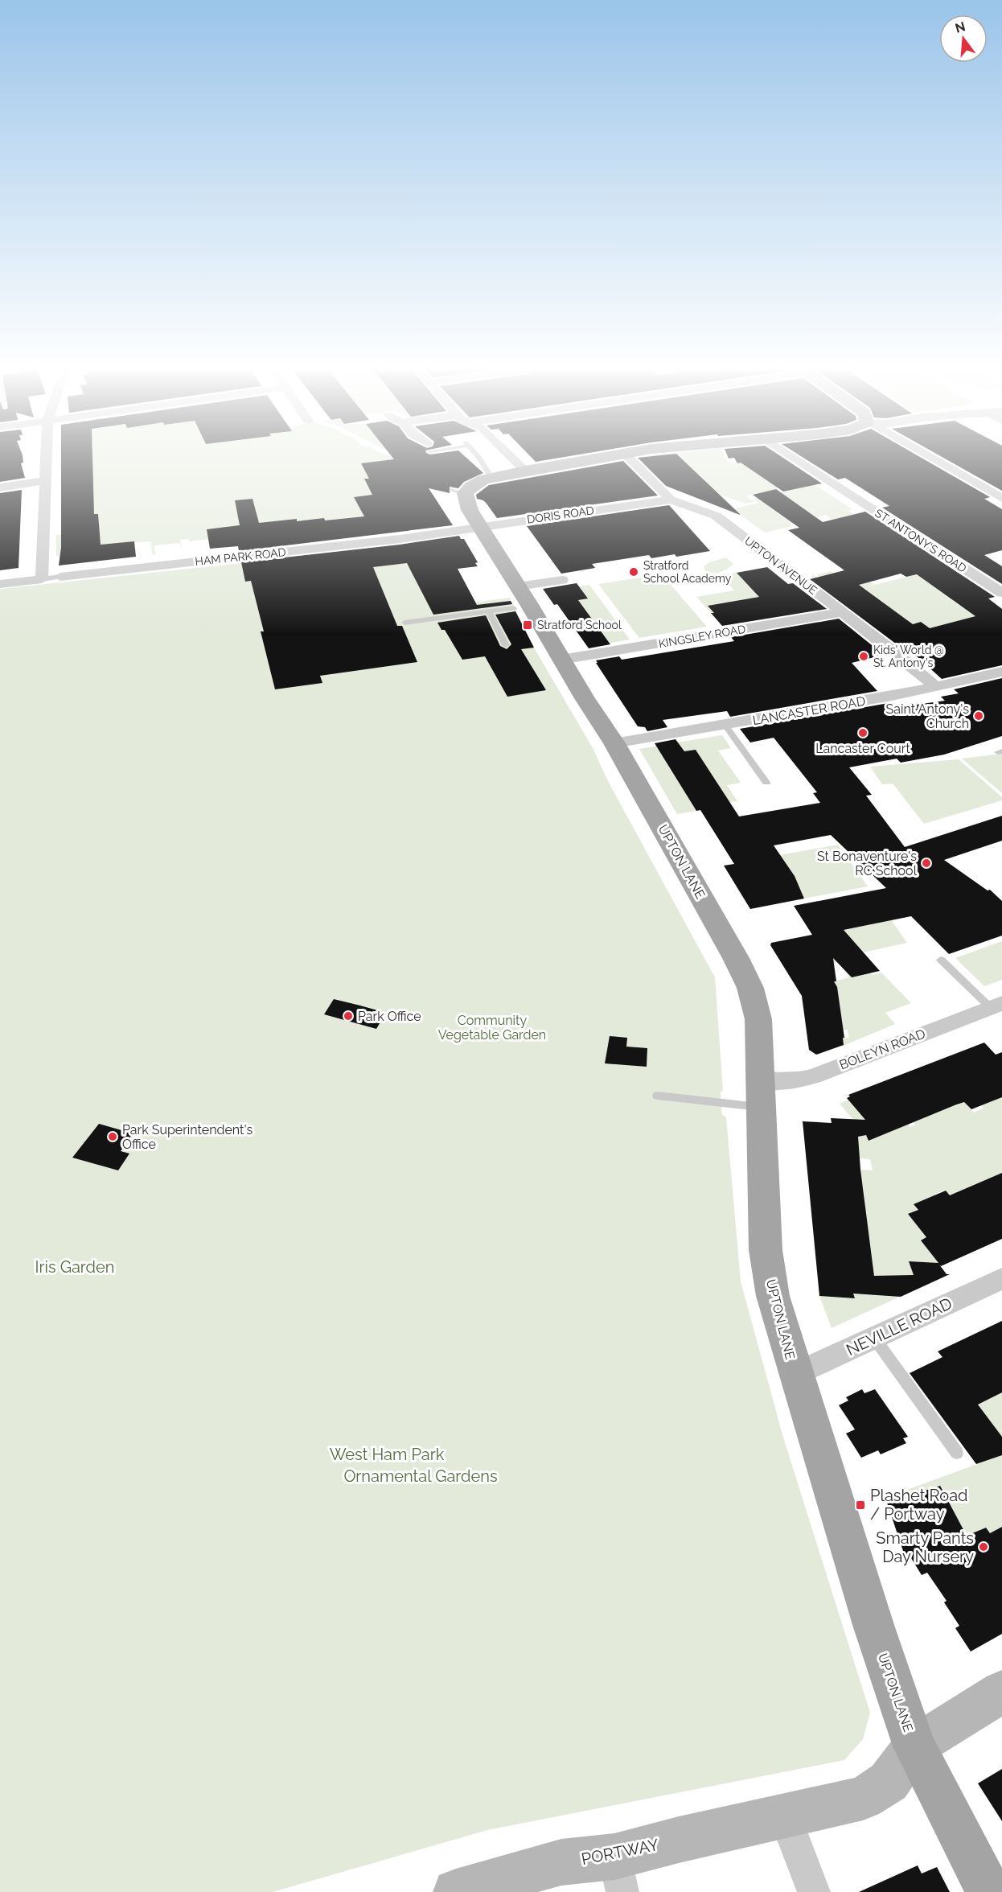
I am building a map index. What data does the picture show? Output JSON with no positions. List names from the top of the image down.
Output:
{
  "streets": {
    "main road": ["UPTON LANE", "PORTWAY"],
    "street": [
      "DORIS ROAD",
      "ST ANTONY'S ROAD",
      "HAM PARK ROAD",
      "UPTON AVENUE",
      "KINGSLEY ROAD",
      "LANCASTER ROAD",
      "BOLEYN ROAD",
      "NEVILLE ROAD"
    ]
  },
  "crossings": [
    ["DORIS ROAD", "HAM PARK ROAD"],
    ["DORIS ROAD", "UPTON AVENUE"],
    ["DORIS ROAD", "UPTON LANE"],
    ["HAM PARK ROAD", "UPTON LANE"],
    ["UPTON AVENUE", "KINGSLEY ROAD"],
    ["UPTON AVENUE", "LANCASTER ROAD"],
    ["KINGSLEY ROAD", "UPTON LANE"],
    ["LANCASTER ROAD", "UPTON LANE"],
    ["UPTON LANE", "BOLEYN ROAD"],
    ["UPTON LANE", "NEVILLE ROAD"],
    ["UPTON LANE", "PORTWAY"]
  ],
  "parks": [
    "Community Vegetable Garden",
    "Iris Garden",
    "West Ham Park",
    "Ornamental Gardens"
  ],
  "places": {
    "other": [
      "Stratford School Academy",
      "Kids' World @ St. Antony's",
      "Saint Antony's Church",
      "Lancaster Court",
      "St Bonaventure's RC School",
      "Park Office",
      "Park Superintendent's Office",
      "Smarty Pants Day Nursery"
    ],
    "transit": ["Stratford School", "Plashet Road / Portway"]
  },
  "north": "top"
}
